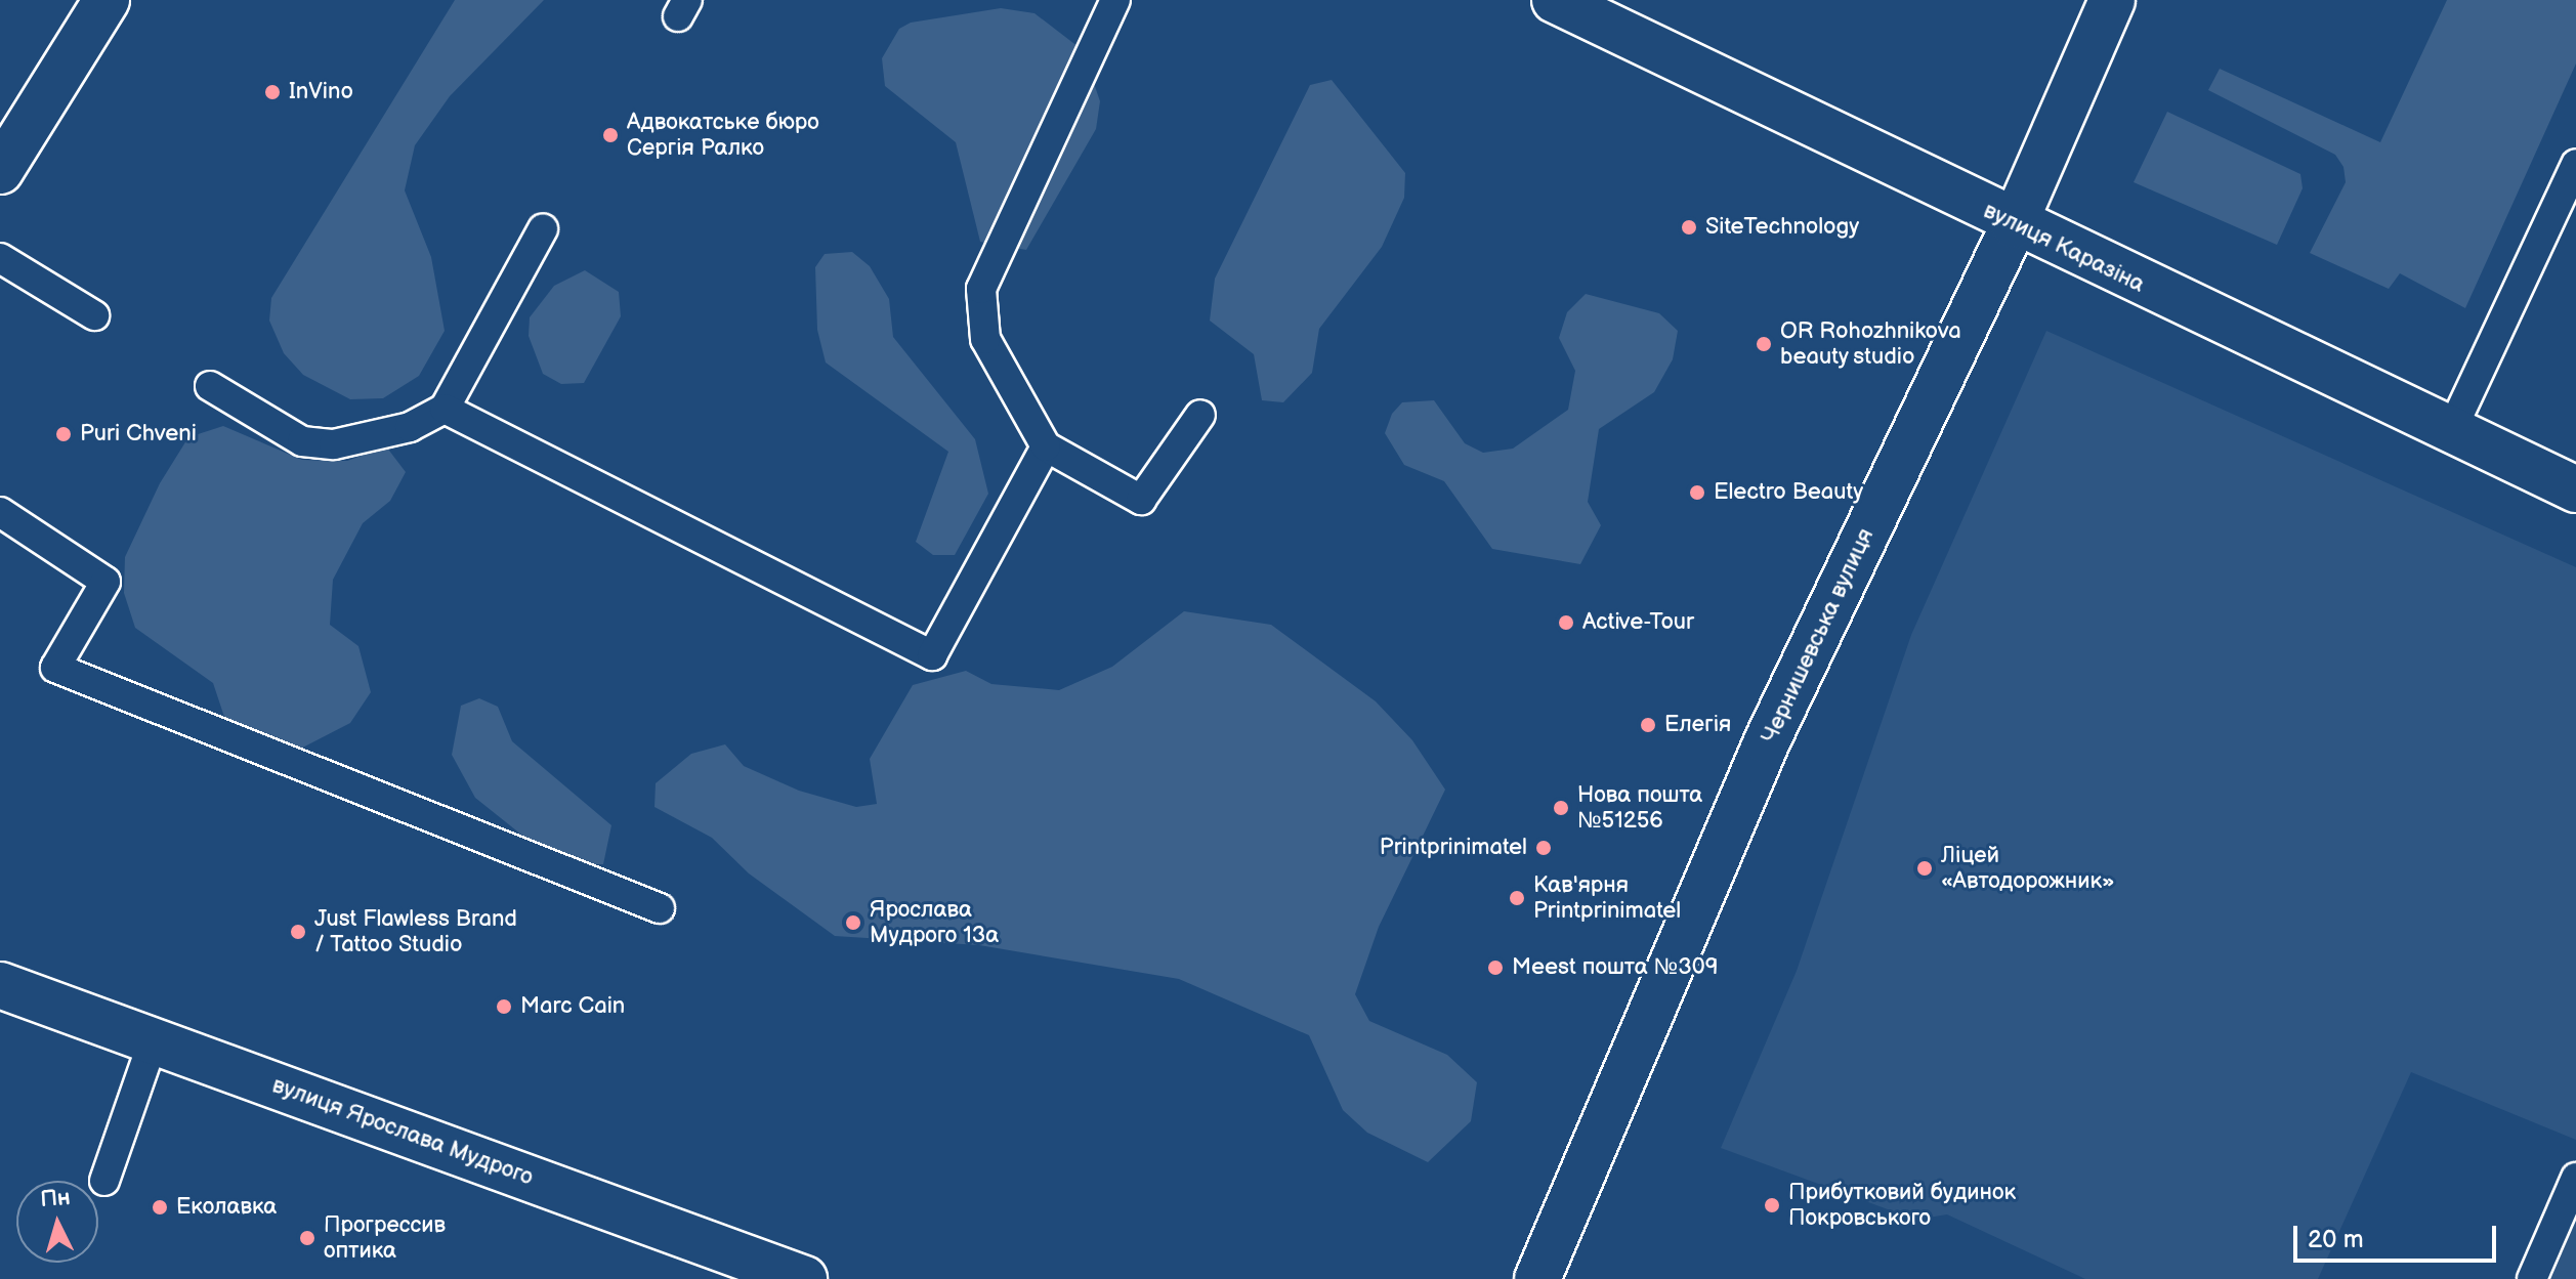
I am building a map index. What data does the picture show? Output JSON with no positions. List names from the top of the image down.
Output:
{
  "streets": {
    "street": ["вулиця Каразіна", "Чернишевська вулиця", "вулиця Ярослава Мудрого"]
  },
  "crossings": [
    ["вулиця Каразіна", "Чернишевська вулиця"]
  ],
  "places": [
    "InVino",
    "Адвокатське бюро Сергія Ралко",
    "SiteTechnology",
    "OR Rohozhnikova beauty studio",
    "Puri Chveni",
    "Electro Beauty",
    "Active-Tour",
    "Елегія",
    "Нова пошта №51256",
    "Printprinimatel",
    "Ліцей «Автодорожник»",
    "Кав'ярня Printprinimatel",
    "Ярослава Мудрого 13а",
    "Just Flawless Brand / Tattoo Studio",
    "Meest пошта №309",
    "Marc Cain",
    "Прибутковий будинок Покровського",
    "Еколавка",
    "Прогрессив оптика"
  ],
  "scale_bar": "20 m",
  "north": "top"
}
